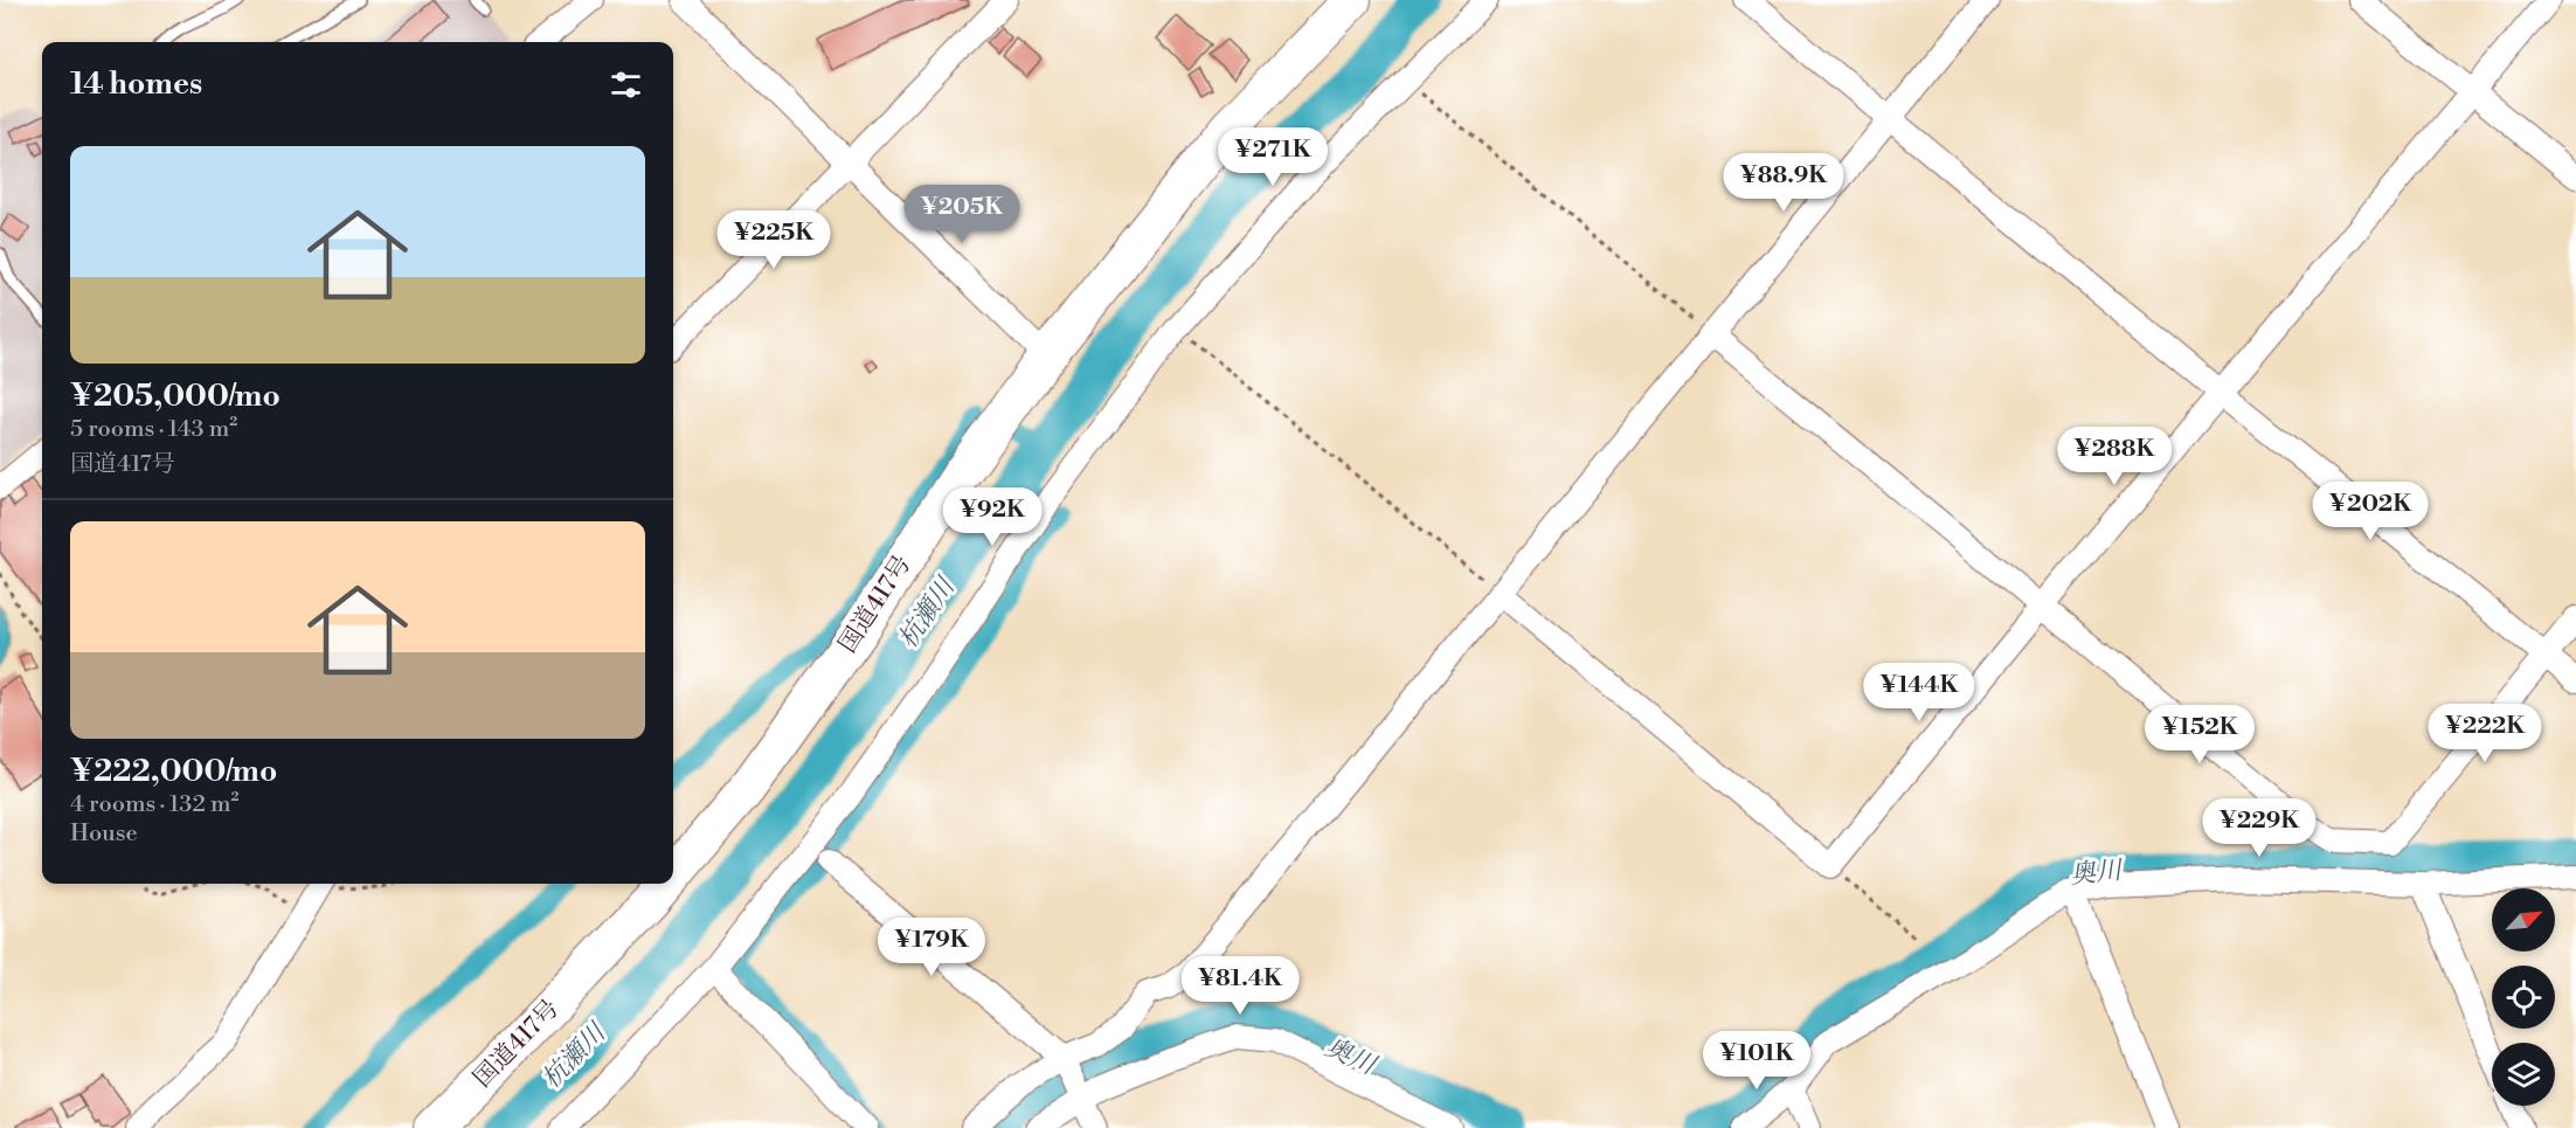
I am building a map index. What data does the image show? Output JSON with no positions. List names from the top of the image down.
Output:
{
  "streets": {
    "highway": ["国道417号"]
  },
  "water": ["杭瀬川", "奥川"],
  "north": "top right",
  "page": {
    "heading": "14 homes",
    "list": [
      {
        "name": "¥205,000/mo",
        "note": "5 rooms · 143 m² · 国道417号"
      },
      {
        "name": "¥222,000/mo",
        "note": "4 rooms · 132 m² · House"
      }
    ],
    "price": [
      "¥271K",
      "¥88.9K",
      "¥205K",
      "¥225K",
      "¥288K",
      "¥202K",
      "¥92K",
      "¥144K",
      "¥222K",
      "¥152K",
      "¥229K",
      "¥179K",
      "¥81.4K",
      "¥101K"
    ]
  }
}
